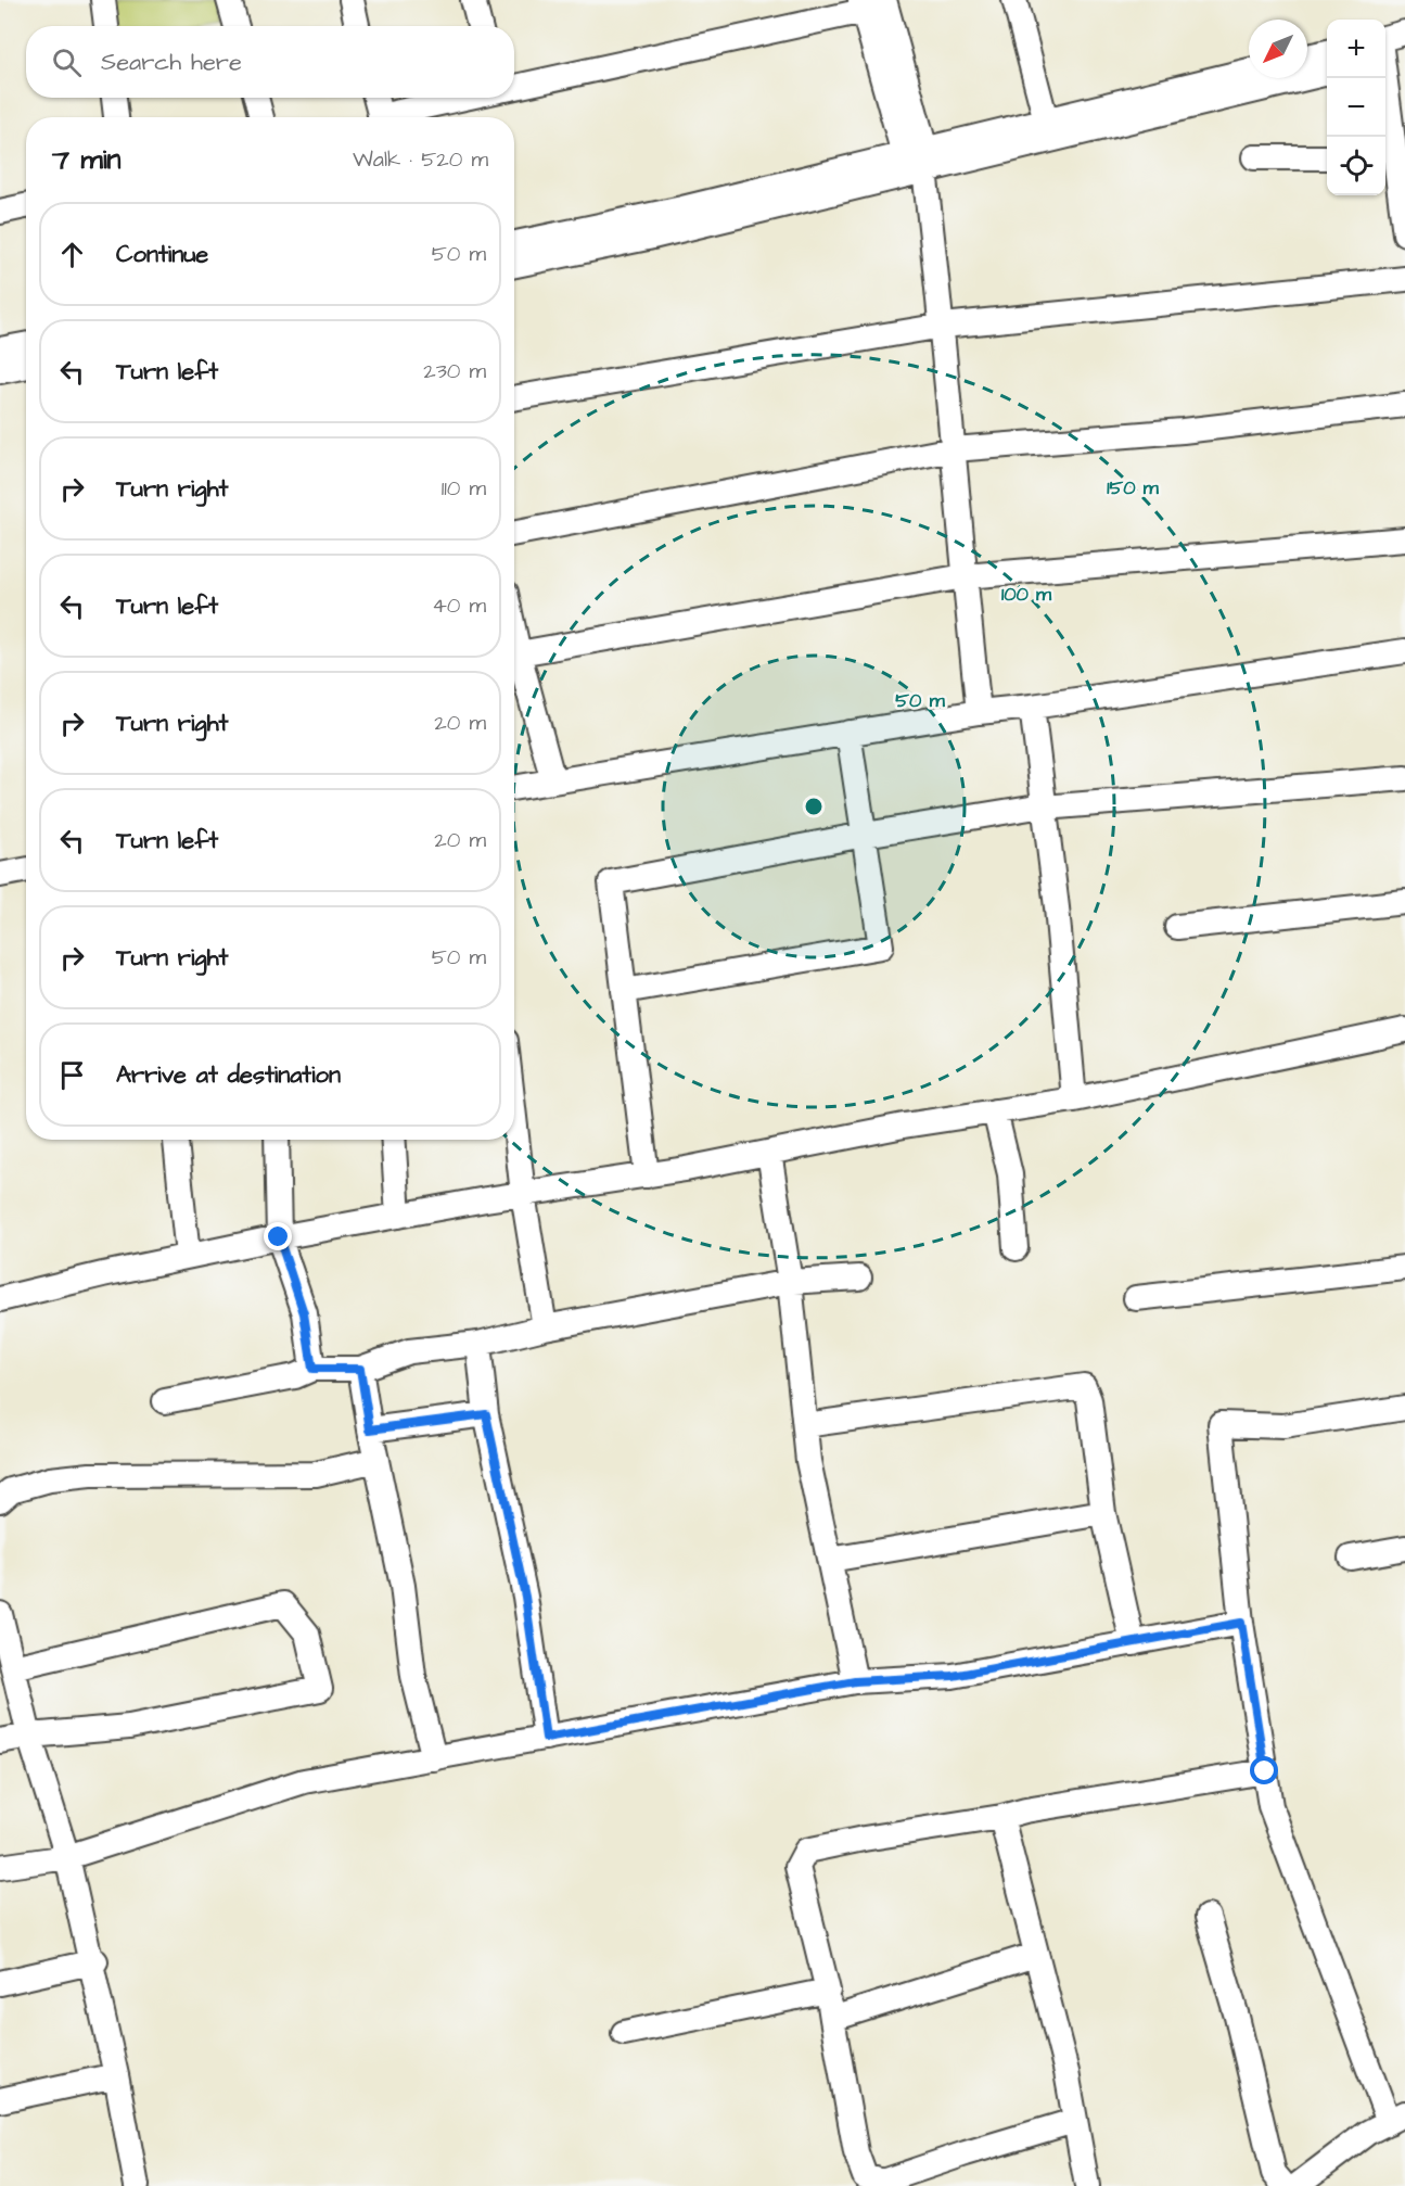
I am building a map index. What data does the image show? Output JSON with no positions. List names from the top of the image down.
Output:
{
  "north": "bottom left",
  "page": {
    "map_buttons": ["+", "−"],
    "search": "Search here",
    "heading": ["7 min", "Walk · 520 m"],
    "list": [
      ["Continue", "50 m"],
      ["Turn left", "230 m"],
      ["Turn right", "110 m"],
      ["Turn left", "40 m"],
      ["Turn right", "20 m"],
      ["Turn left", "20 m"],
      ["Turn right", "50 m"],
      "Arrive at destination"
    ]
  },
  "rings": ["150 m", "100 m", "50 m"]
}
